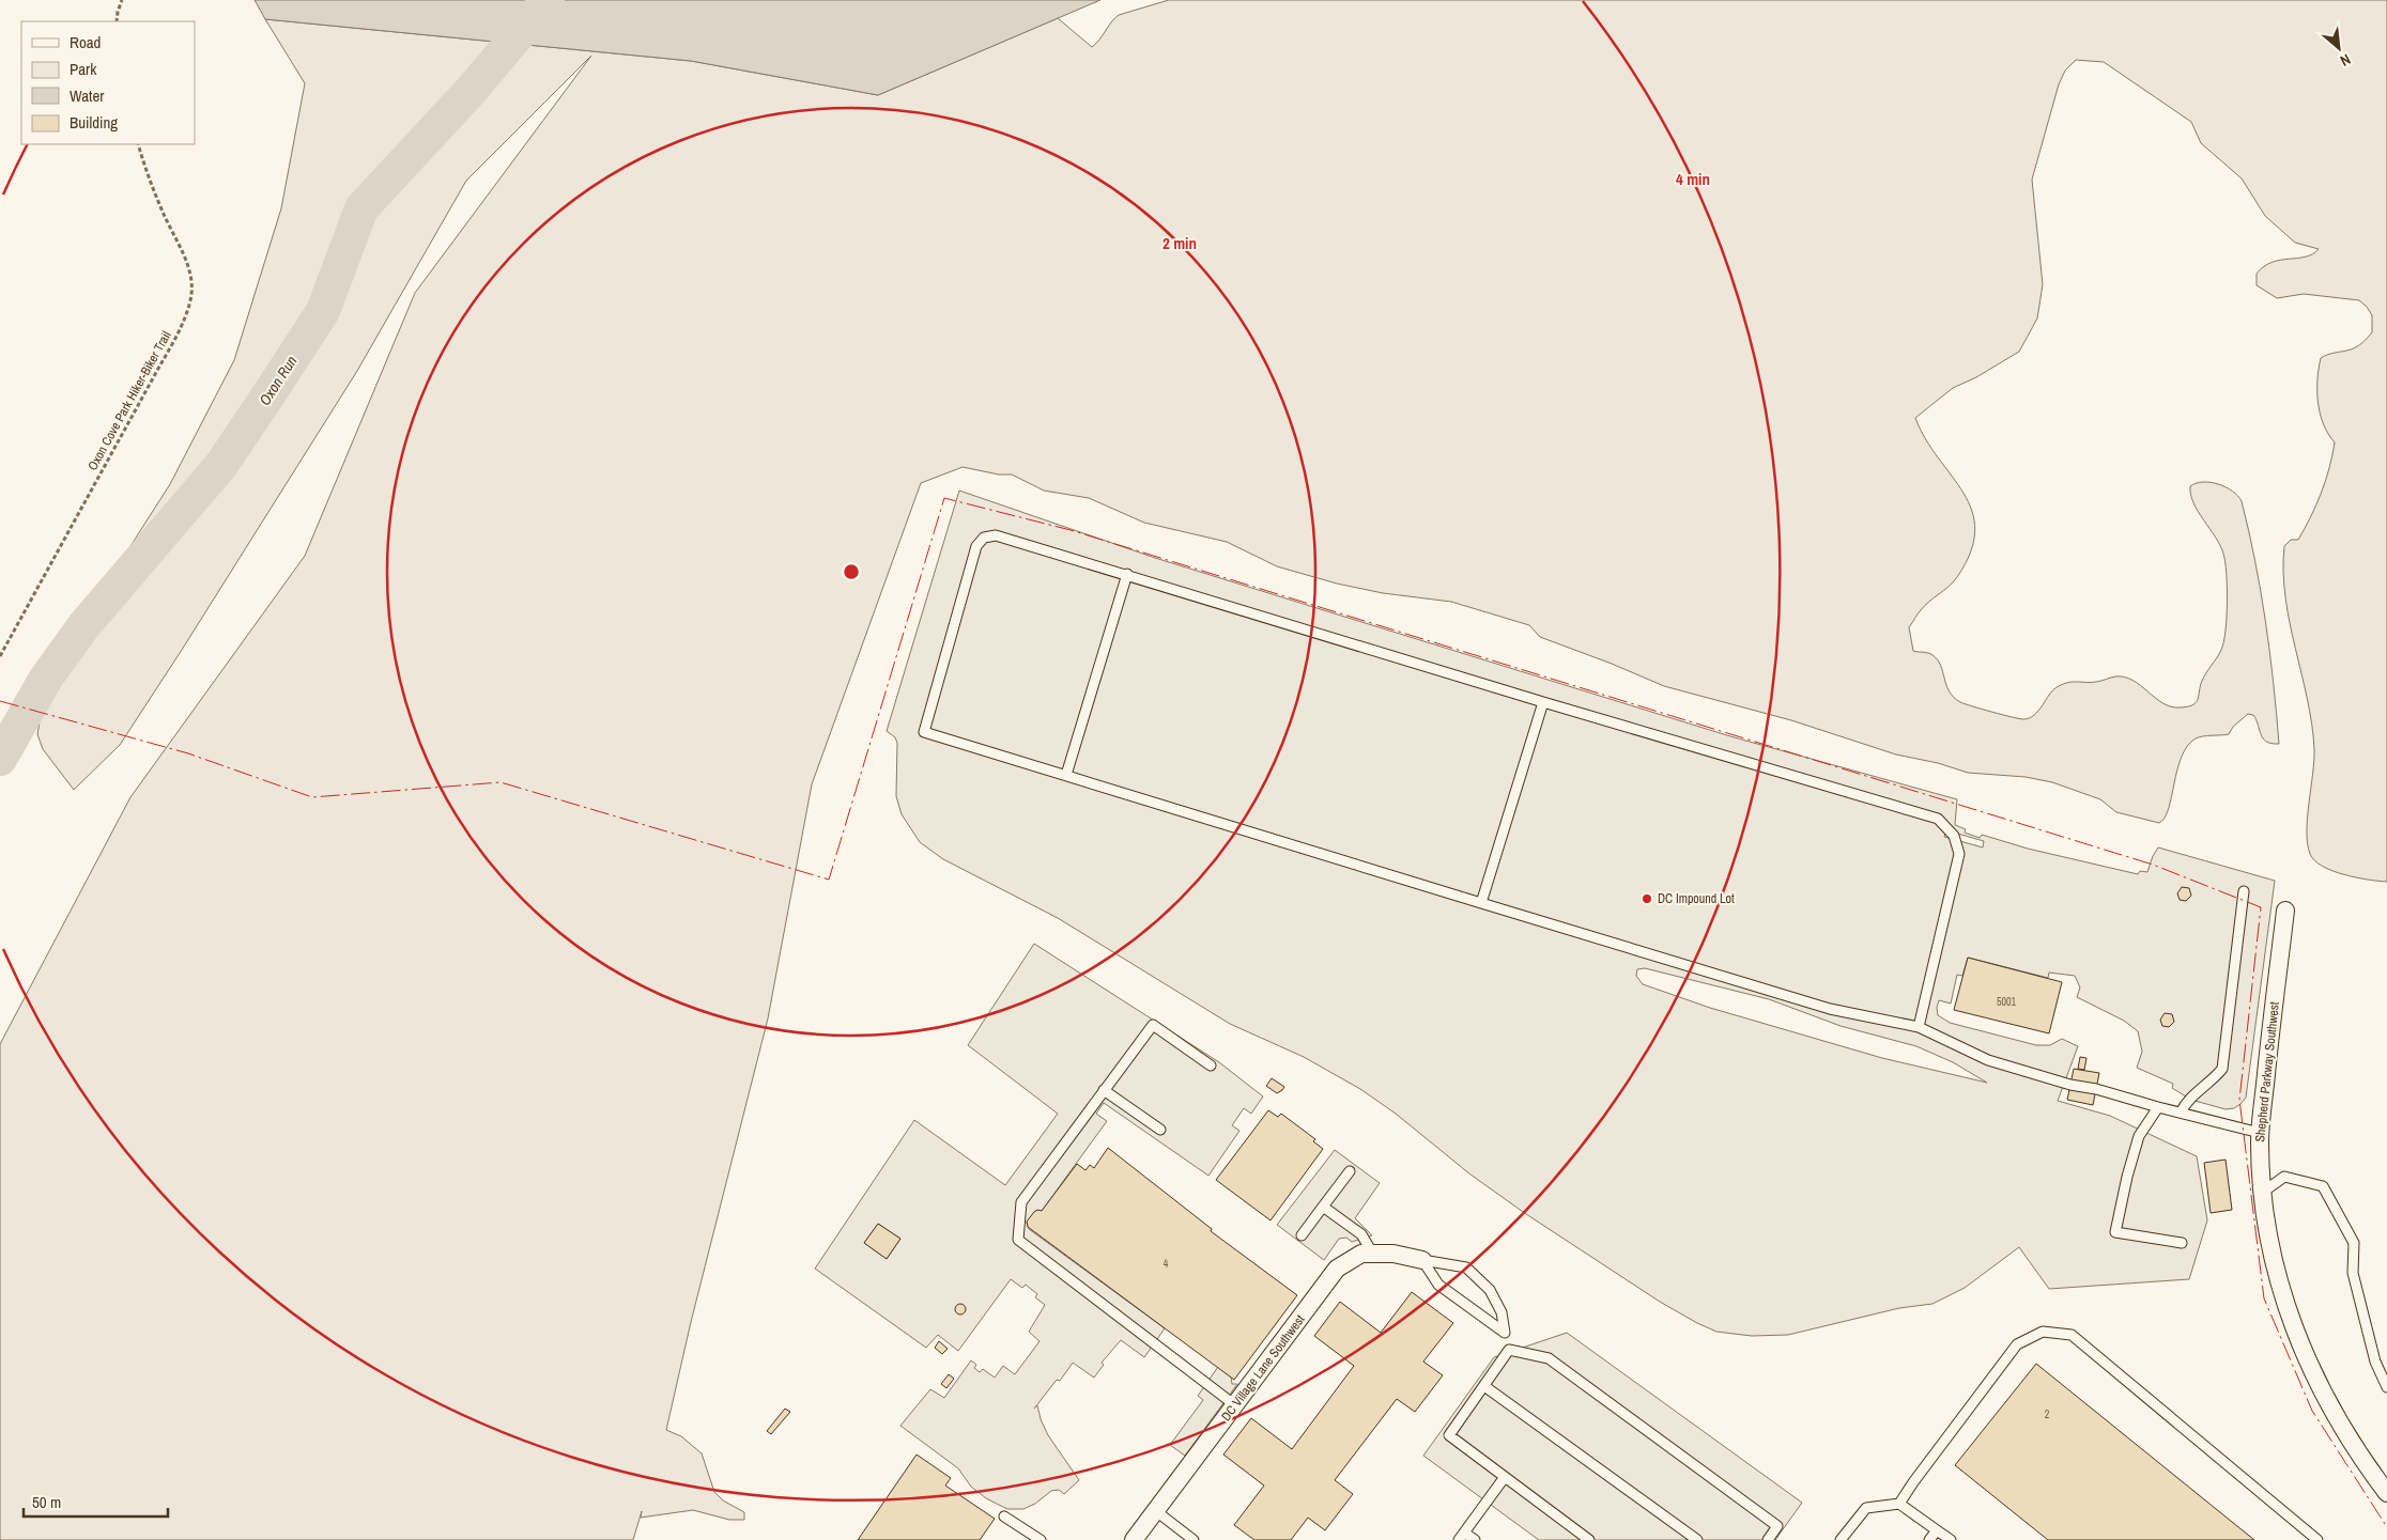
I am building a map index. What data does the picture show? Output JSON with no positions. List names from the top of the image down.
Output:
{
  "streets": {
    "street": ["Shepherd Parkway Southwest", "DC Village Lane Southwest"],
    "path": ["Oxon Cove Park Hiker-Biker Trail"]
  },
  "water": ["Oxon Run"],
  "places": ["DC Impound Lot"],
  "house_numbers": ["5001", "4", "2"],
  "legend": [
    "Road",
    "Park",
    "Water",
    "Building"
  ],
  "scale_bar": "50 m",
  "north": "bottom right",
  "rings": ["4 min", "2 min"]
}
